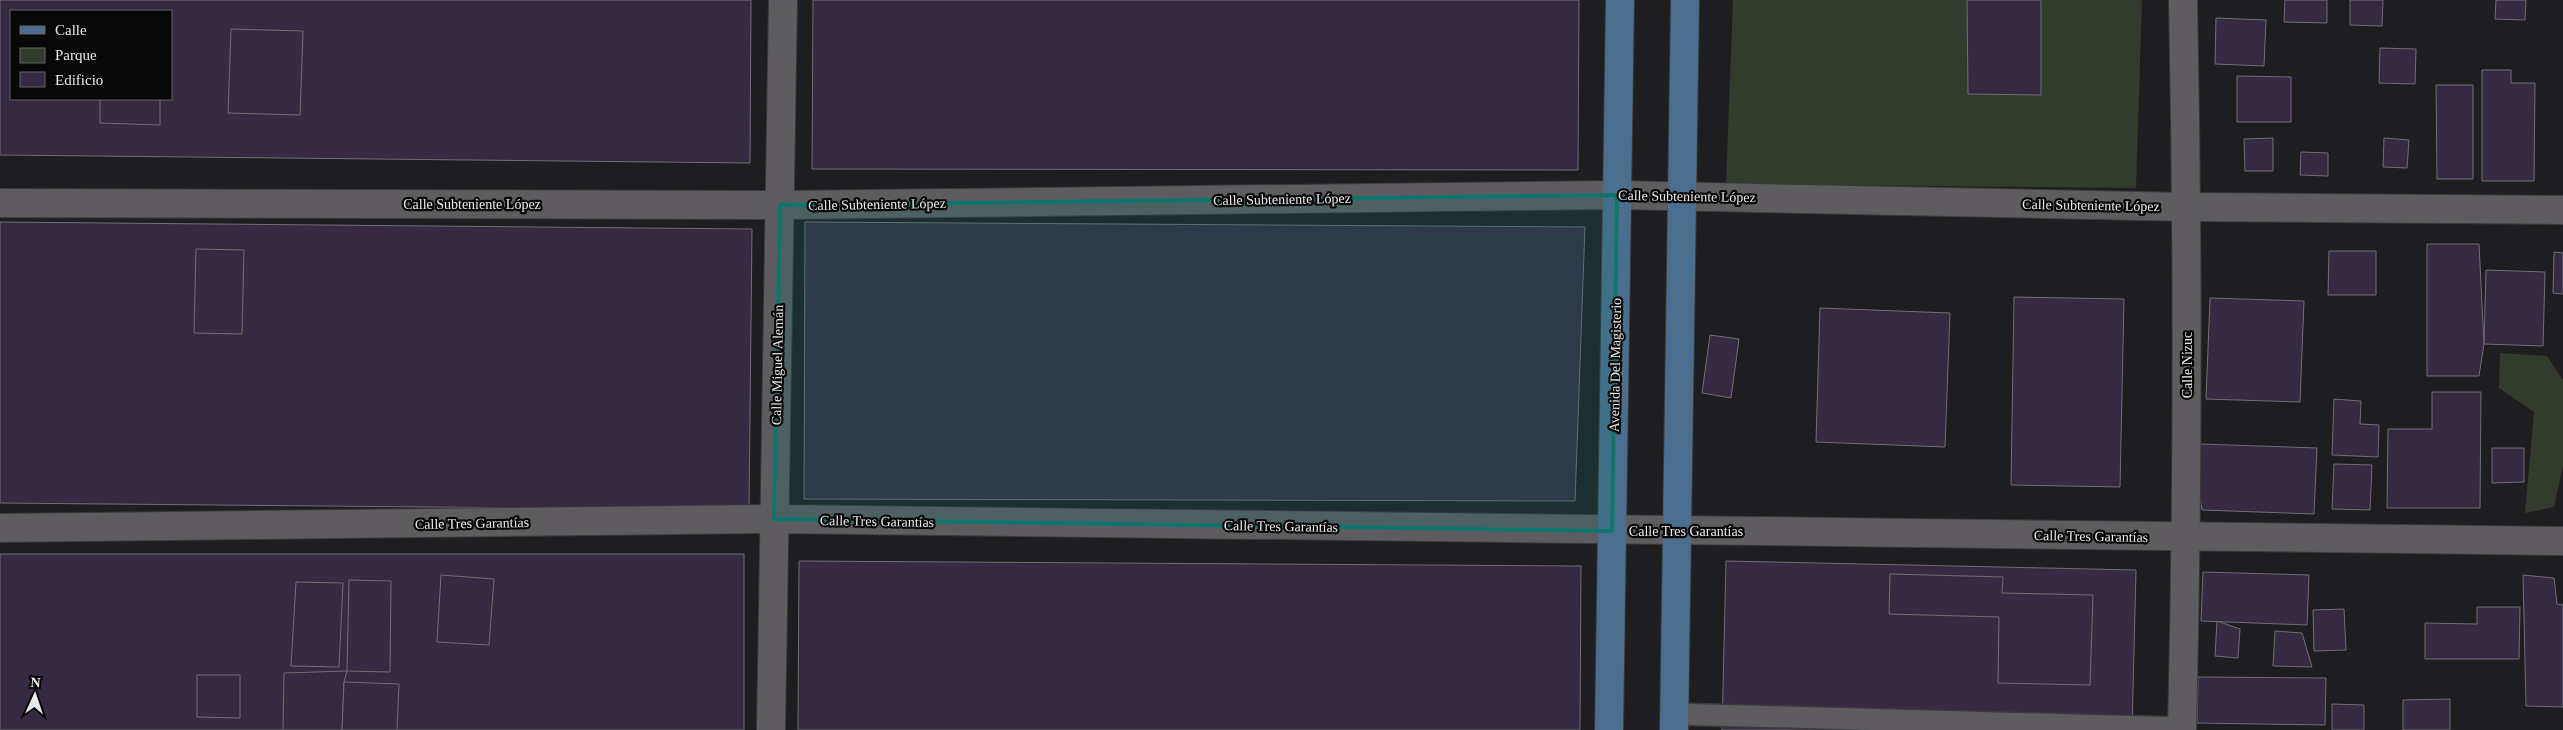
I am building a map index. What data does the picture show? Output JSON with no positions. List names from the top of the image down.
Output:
{
  "streets": {
    "street": [
      "Calle Subteniente López",
      "Calle Miguel Alemán",
      "Avenida Del Magisterio",
      "Calle Nizuc",
      "Calle Tres Garantías"
    ]
  },
  "crossings": [
    ["Calle Subteniente López", "Calle Miguel Alemán"],
    ["Calle Subteniente López", "Avenida Del Magisterio"],
    ["Calle Subteniente López", "Calle Nizuc"],
    ["Calle Miguel Alemán", "Calle Tres Garantías"],
    ["Avenida Del Magisterio", "Calle Tres Garantías"],
    ["Calle Nizuc", "Calle Tres Garantías"]
  ],
  "legend": ["Calle", "Parque", "Edificio"],
  "north": "top"
}
